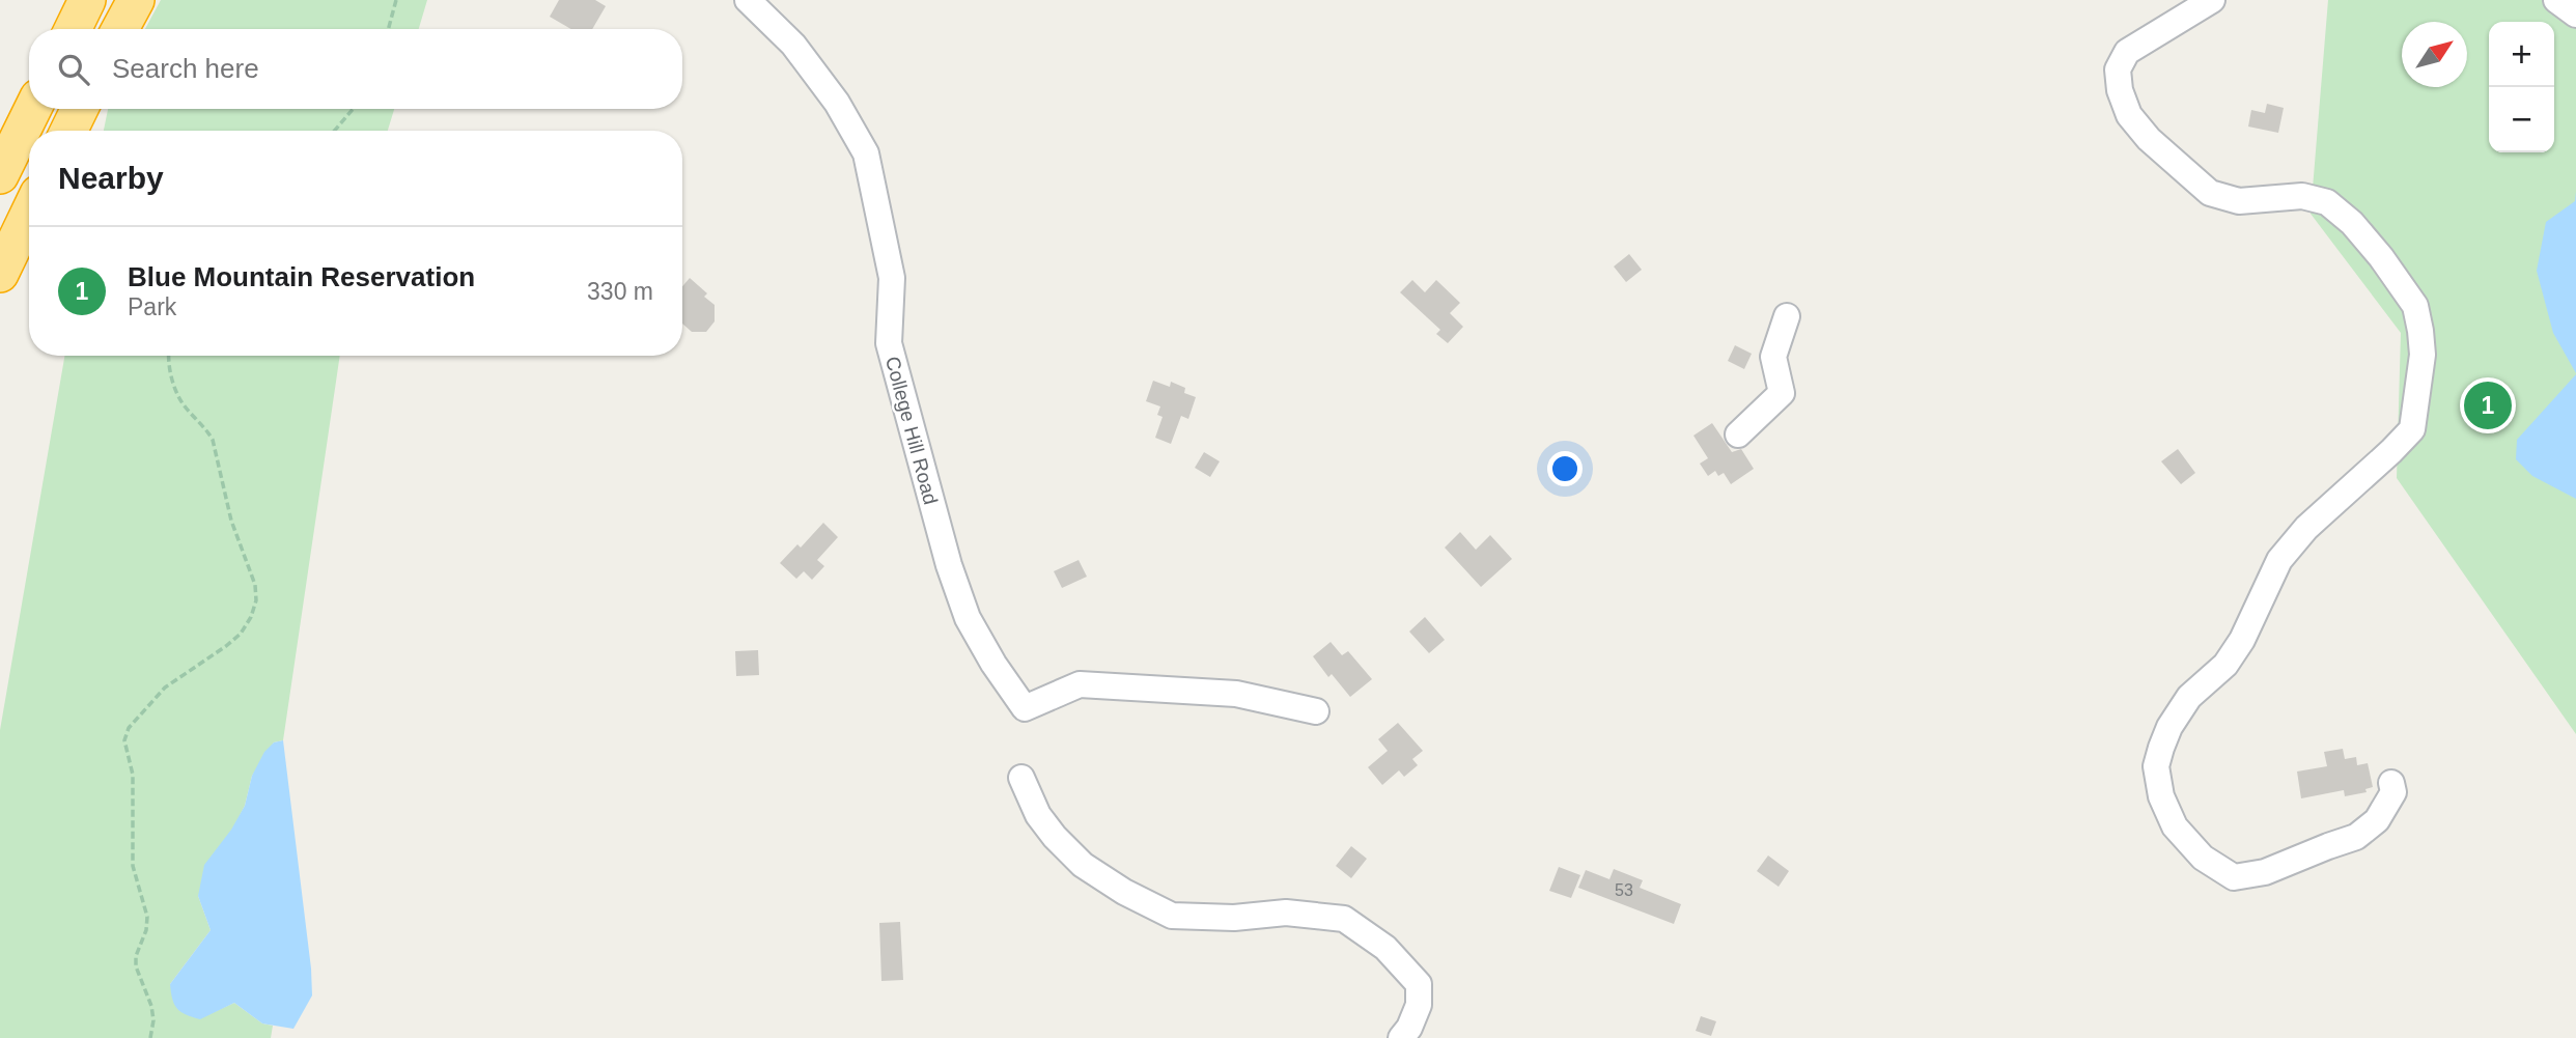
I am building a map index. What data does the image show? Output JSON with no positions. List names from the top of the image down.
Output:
{
  "streets": {
    "street": ["College Hill Road"]
  },
  "house_numbers": ["53"],
  "north": "top right",
  "page": {
    "map_buttons": ["+", "−"],
    "search": "Search here",
    "heading": "Nearby",
    "list": [
      {
        "mark": "1",
        "name": "Blue Mountain Reservation",
        "note": "Park",
        "value": "330 m"
      }
    ],
    "pins": "1"
  }
}
